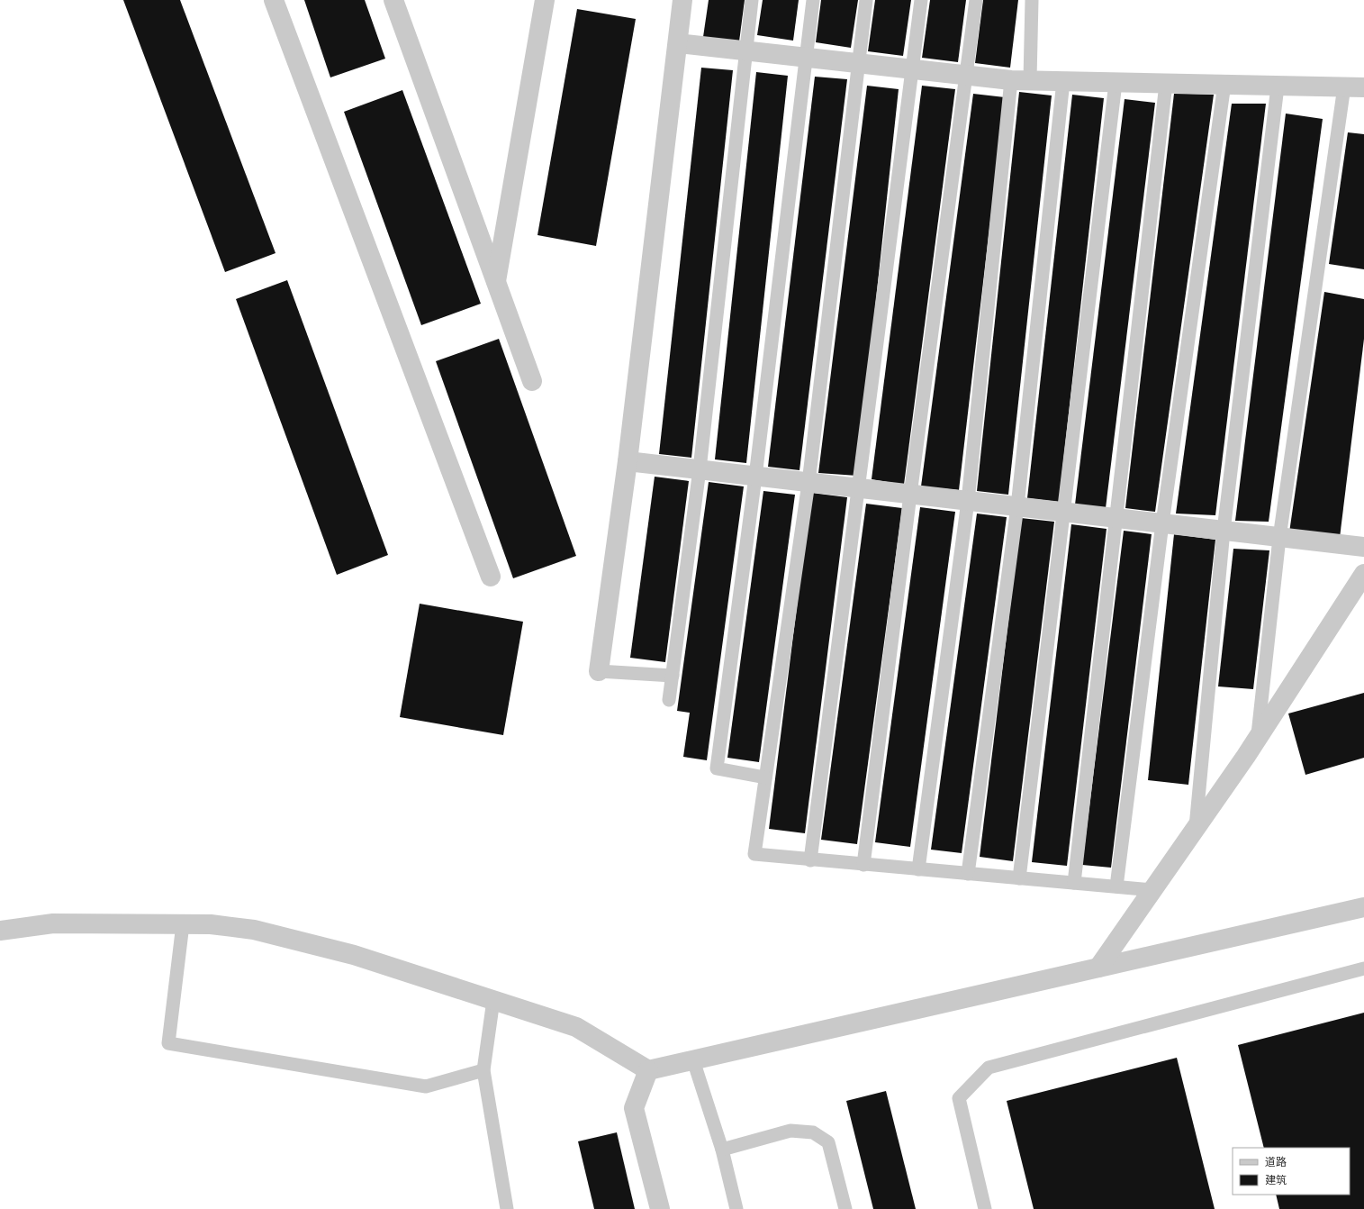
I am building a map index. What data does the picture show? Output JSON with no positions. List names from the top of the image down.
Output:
{
  "legend": ["道路", "建筑"]
}
